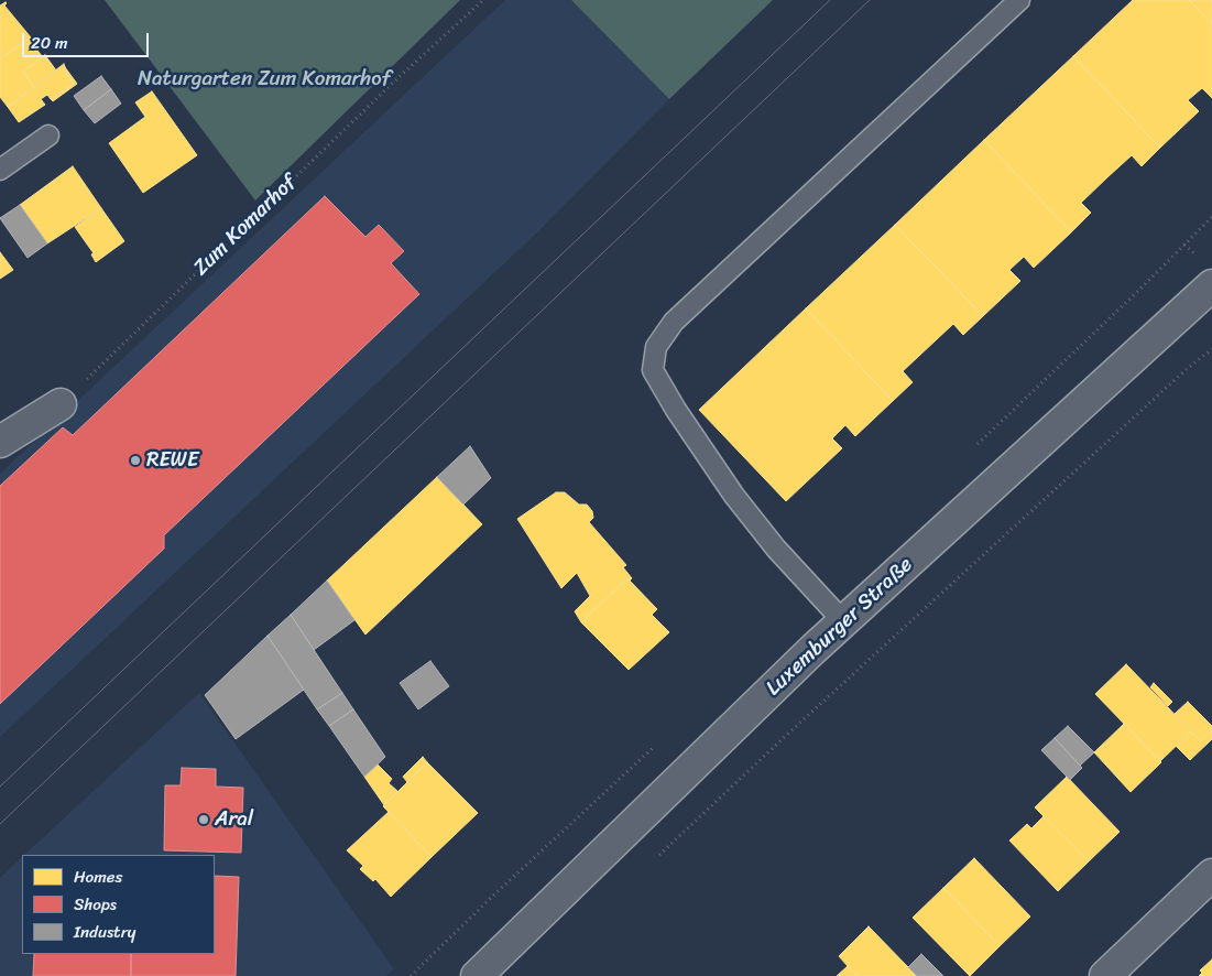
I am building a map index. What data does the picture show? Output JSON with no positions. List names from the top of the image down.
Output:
{
  "streets": {
    "main road": ["Luxemburger Straße"],
    "path": ["Zum Komarhof"]
  },
  "parks": ["Naturgarten Zum Komarhof"],
  "places": ["REWE", "Aral"],
  "legend": ["Homes", "Shops", "Industry"],
  "scale_bar": "20 m"
}
